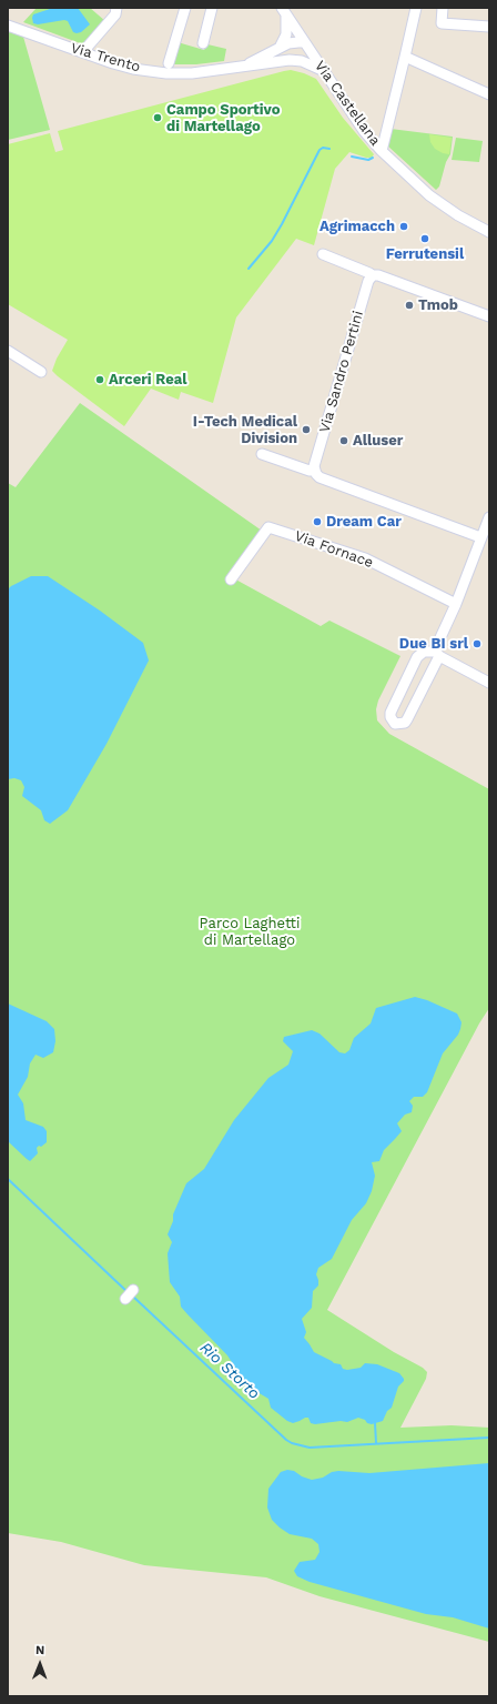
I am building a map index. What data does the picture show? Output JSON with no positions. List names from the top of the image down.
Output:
{
  "streets": {
    "street": [
      "Via Trento",
      "Via Castellana",
      "Via Sandro Pertini",
      "Via Fornace"
    ]
  },
  "water": ["Rio Storto"],
  "parks": ["Parco Laghetti di Martellago"],
  "places": [
    "Campo Sportivo di Martellago",
    "Agrimacch",
    "Ferrutensil",
    "Tmob",
    "Arceri Real",
    "I-Tech Medical Division",
    "Alluser",
    "Dream Car",
    "Due BI srl"
  ],
  "north": "top"
}
